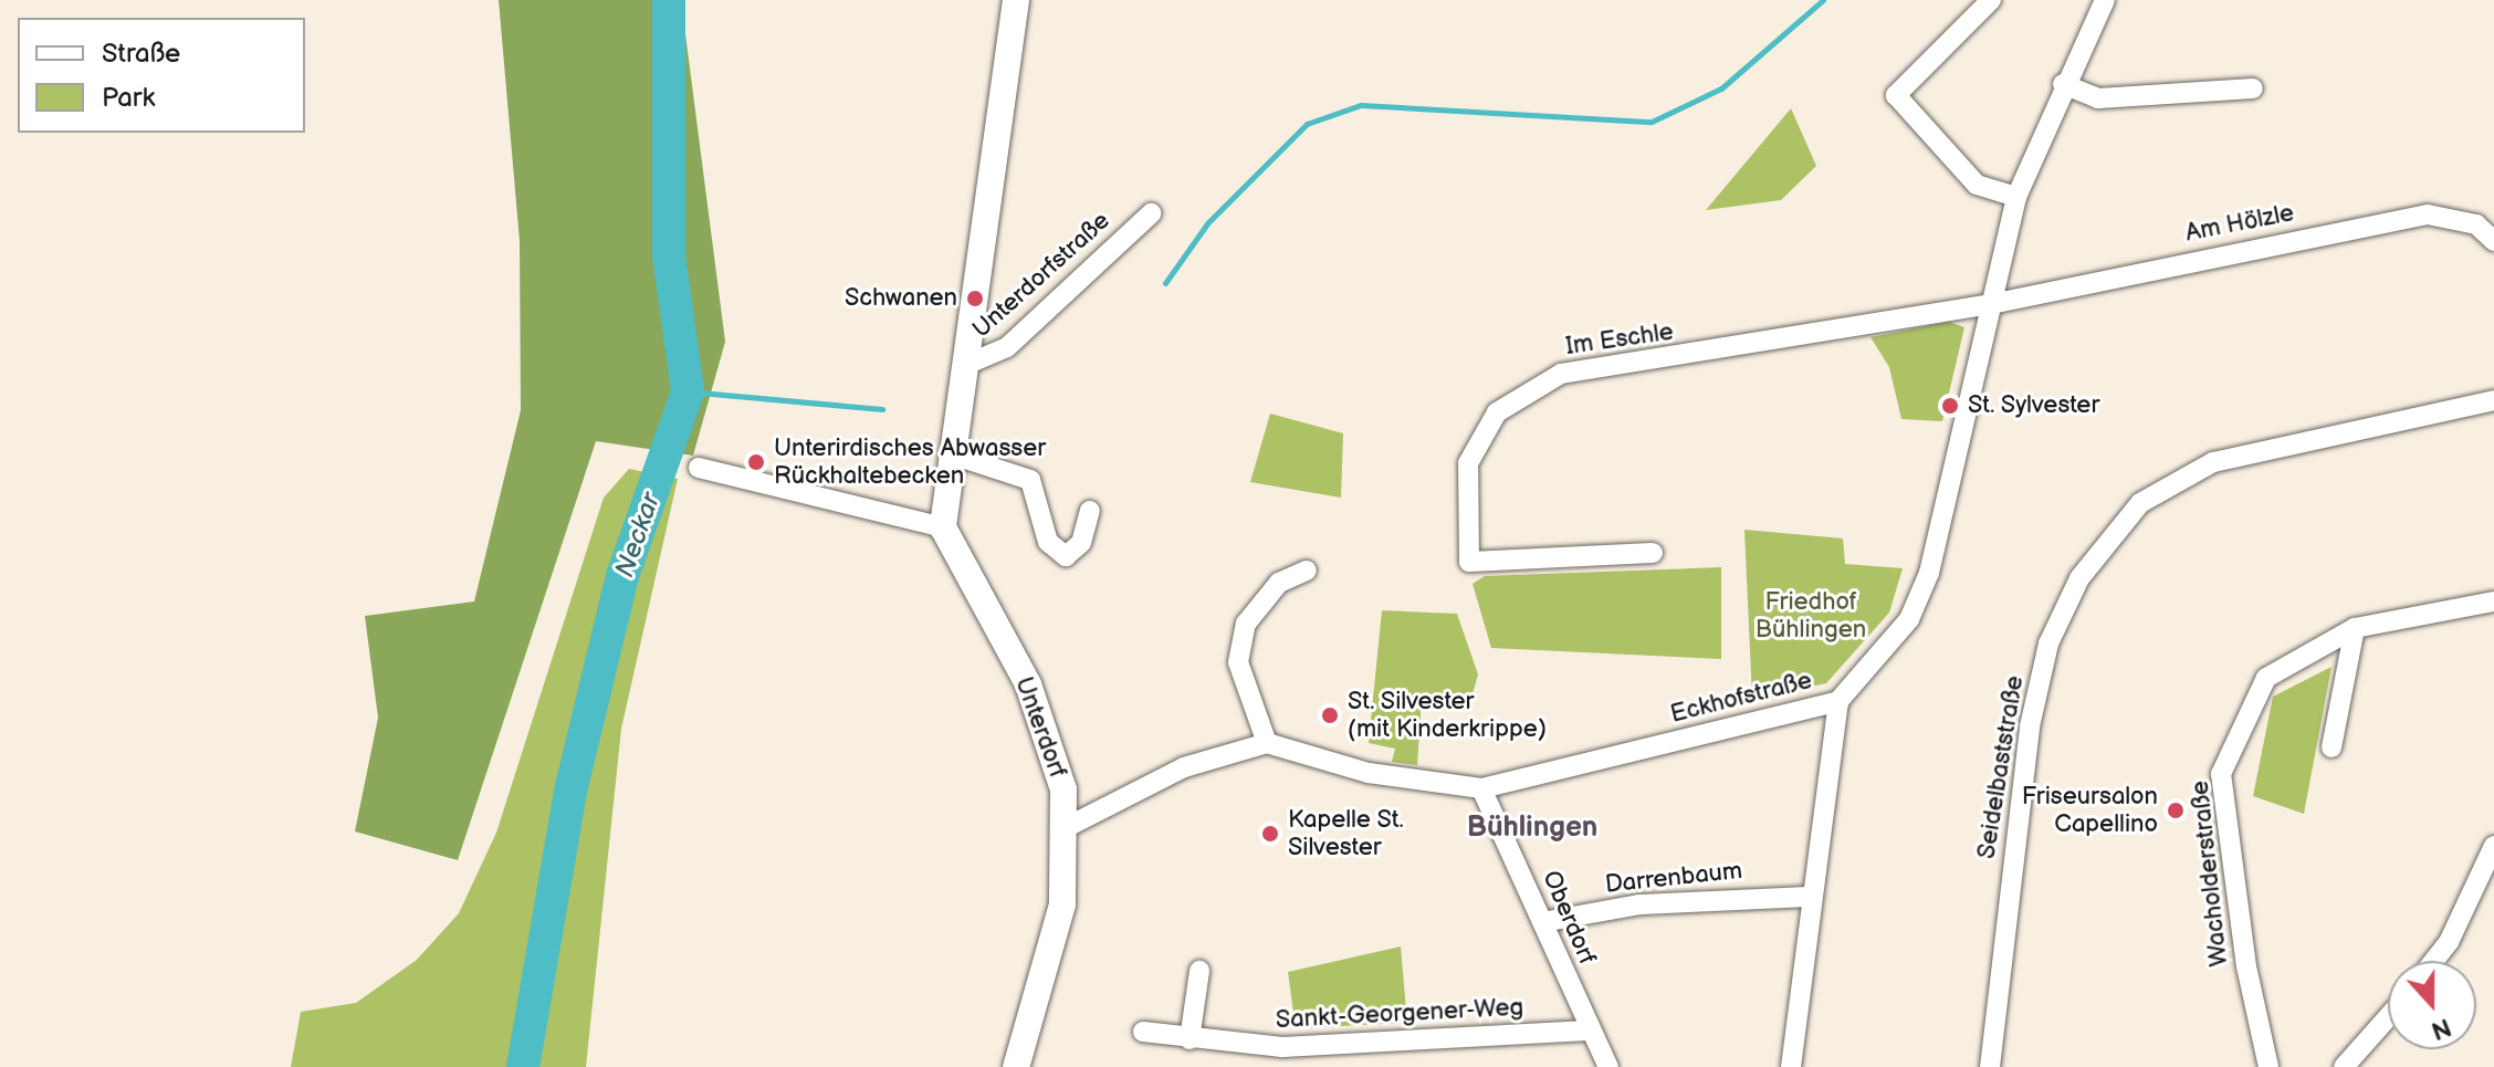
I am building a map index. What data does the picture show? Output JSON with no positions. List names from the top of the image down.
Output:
{
  "streets": {
    "street": [
      "Am Hölzle",
      "Unterdorfstraße",
      "Im Eschle",
      "Eckhofstraße",
      "Unterdorf",
      "Seidelbaststraße",
      "Wacholderstraße",
      "Darrenbaum",
      "Oberdorf",
      "Sankt-Georgener-Weg"
    ]
  },
  "crossings": [
    ["Am Hölzle", "Im Eschle"],
    ["Am Hölzle", "Eckhofstraße"],
    ["Im Eschle", "Eckhofstraße"],
    ["Eckhofstraße", "Oberdorf"],
    ["Darrenbaum", "Oberdorf"],
    ["Oberdorf", "Sankt-Georgener-Weg"]
  ],
  "districts": ["Bühlingen"],
  "water": ["Neckar"],
  "parks": ["Friedhof Bühlingen"],
  "places": [
    "Schwanen",
    "St. Sylvester",
    "Unterirdisches Abwasser Rückhaltebecken",
    "St. Silvester (mit Kinderkrippe)",
    "Friseursalon Capellino",
    "Kapelle St. Silvester"
  ],
  "legend": ["Straße", "Park"],
  "north": "bottom"
}
